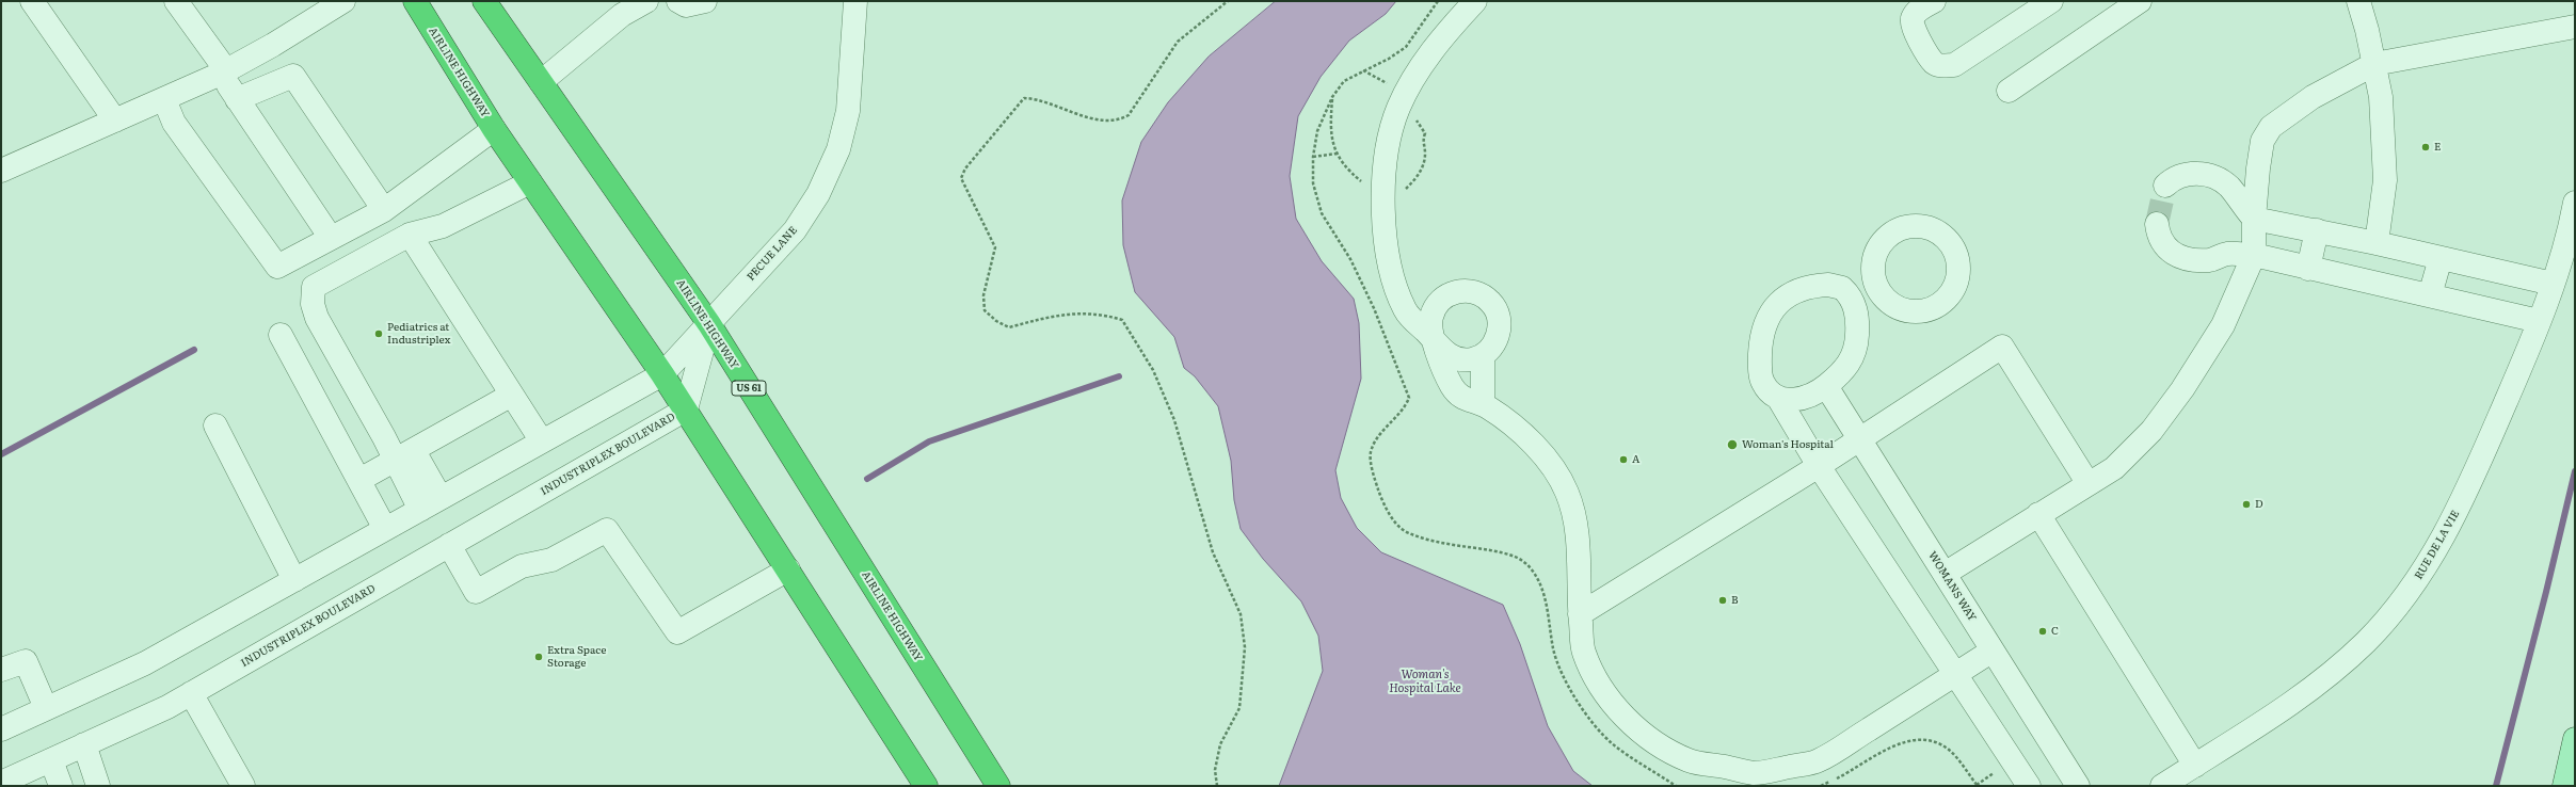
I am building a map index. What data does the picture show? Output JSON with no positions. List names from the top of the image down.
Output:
{
  "streets": {
    "highway": ["AIRLINE HIGHWAY", "US 61"],
    "street": [
      "PECUE LANE",
      "INDUSTRIPLEX BOULEVARD",
      "RUE DE LA VIE",
      "WOMANS WAY"
    ]
  },
  "crossings": [
    ["AIRLINE HIGHWAY", "PECUE LANE"],
    ["AIRLINE HIGHWAY", "INDUSTRIPLEX BOULEVARD"],
    ["PECUE LANE", "INDUSTRIPLEX BOULEVARD"]
  ],
  "water": ["Woman's Hospital Lake"],
  "places": [
    "E",
    "Pediatrics at Industriplex",
    "Woman's Hospital",
    "A",
    "D",
    "B",
    "C",
    "Extra Space Storage"
  ]
}
